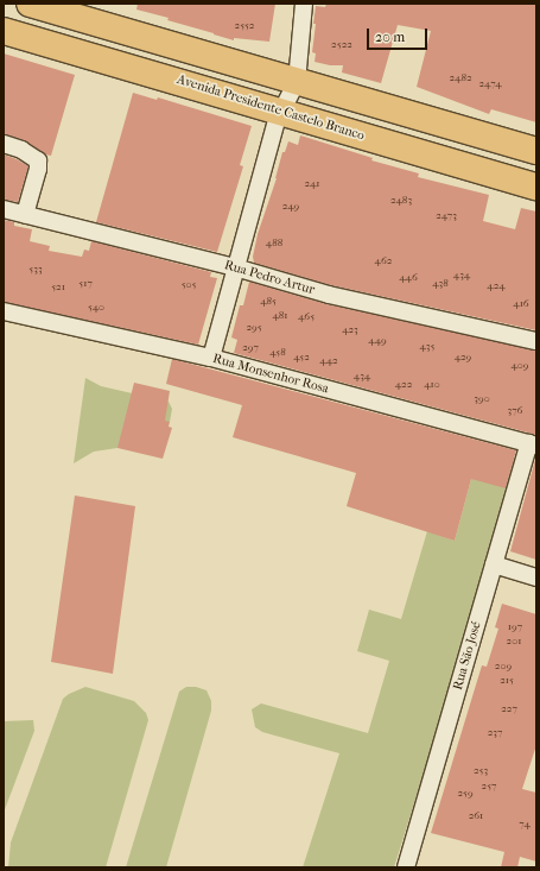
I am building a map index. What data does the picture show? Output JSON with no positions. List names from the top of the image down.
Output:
{
  "streets": {
    "main road": ["Avenida Presidente Castelo Branco"],
    "street": ["Rua Pedro Artur", "Rua Monsenhor Rosa", "Rua São José"]
  },
  "crossings": [
    ["Rua Monsenhor Rosa", "Rua São José"]
  ],
  "house_numbers": [
    "2552",
    "2522",
    "2482",
    "2474",
    "241",
    "2483",
    "249",
    "2473",
    "488",
    "462",
    "533",
    "434",
    "446",
    "517",
    "438",
    "505",
    "424",
    "521",
    "485",
    "416",
    "540",
    "481",
    "465",
    "295",
    "423",
    "449",
    "435",
    "297",
    "458",
    "452",
    "429",
    "442",
    "409",
    "434",
    "422",
    "410",
    "390",
    "376",
    "197",
    "201",
    "209",
    "215",
    "227",
    "237",
    "253",
    "257",
    "259",
    "261",
    "74"
  ],
  "scale_bar": "20 m"
}
